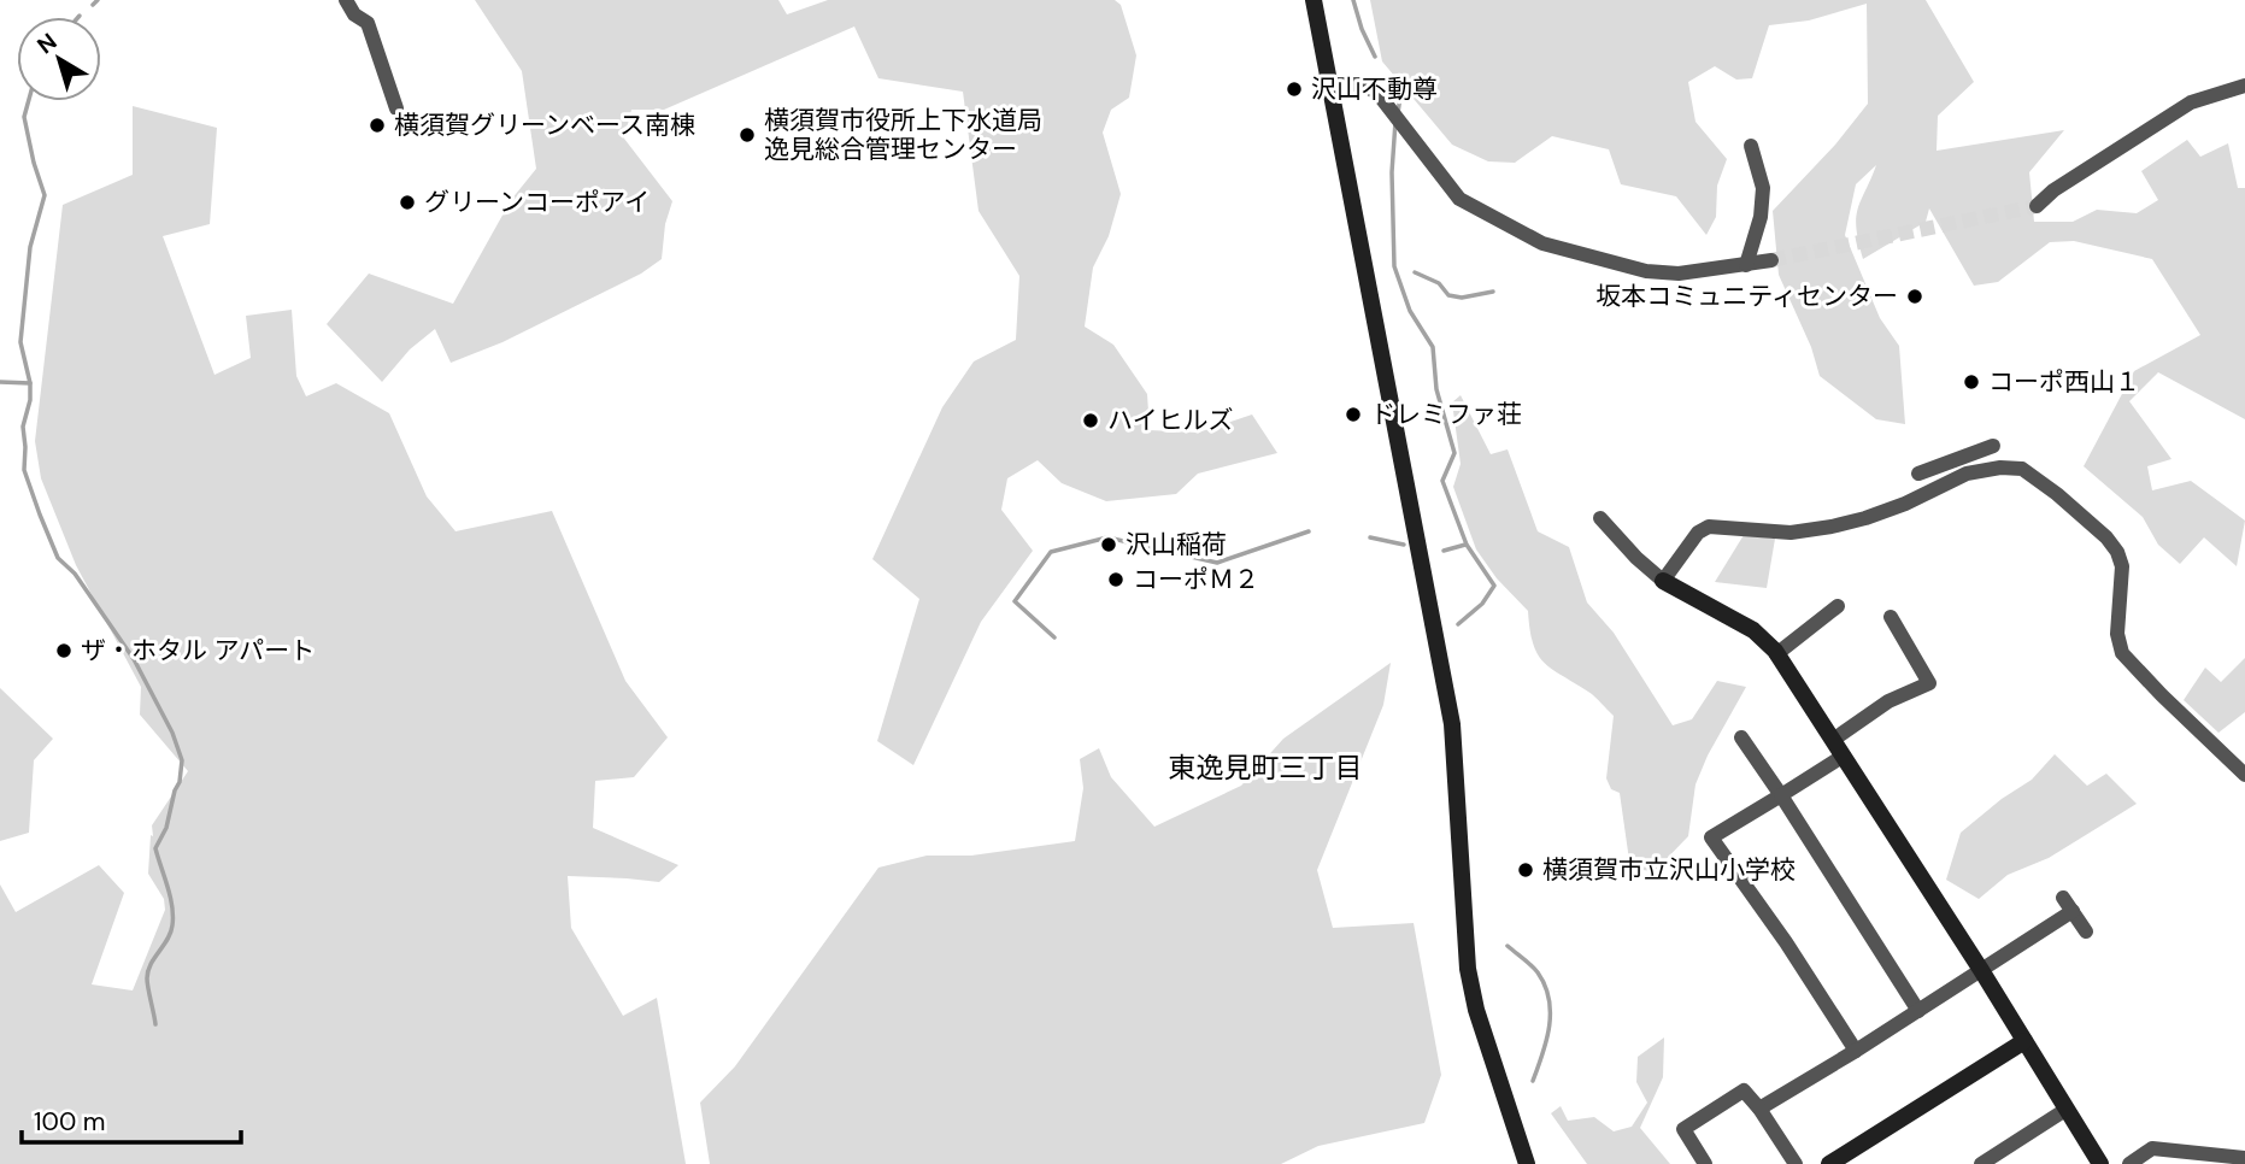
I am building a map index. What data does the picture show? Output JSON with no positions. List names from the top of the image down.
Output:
{
  "districts": ["東逸見町三丁目"],
  "places": [
    "沢山不動尊",
    "横須賀グリーンベース南棟",
    "横須賀市役所上下水道局 逸見総合管理センター",
    "グリーンコーポアイ",
    "坂本コミュニティセンター",
    "コーポ西山１",
    "ドレミファ荘",
    "ハイヒルズ",
    "沢山稲荷",
    "コーポＭ２",
    "ザ・ホタル アパート",
    "横須賀市立沢山小学校"
  ],
  "scale_bar": "100 m",
  "north": "top left"
}
